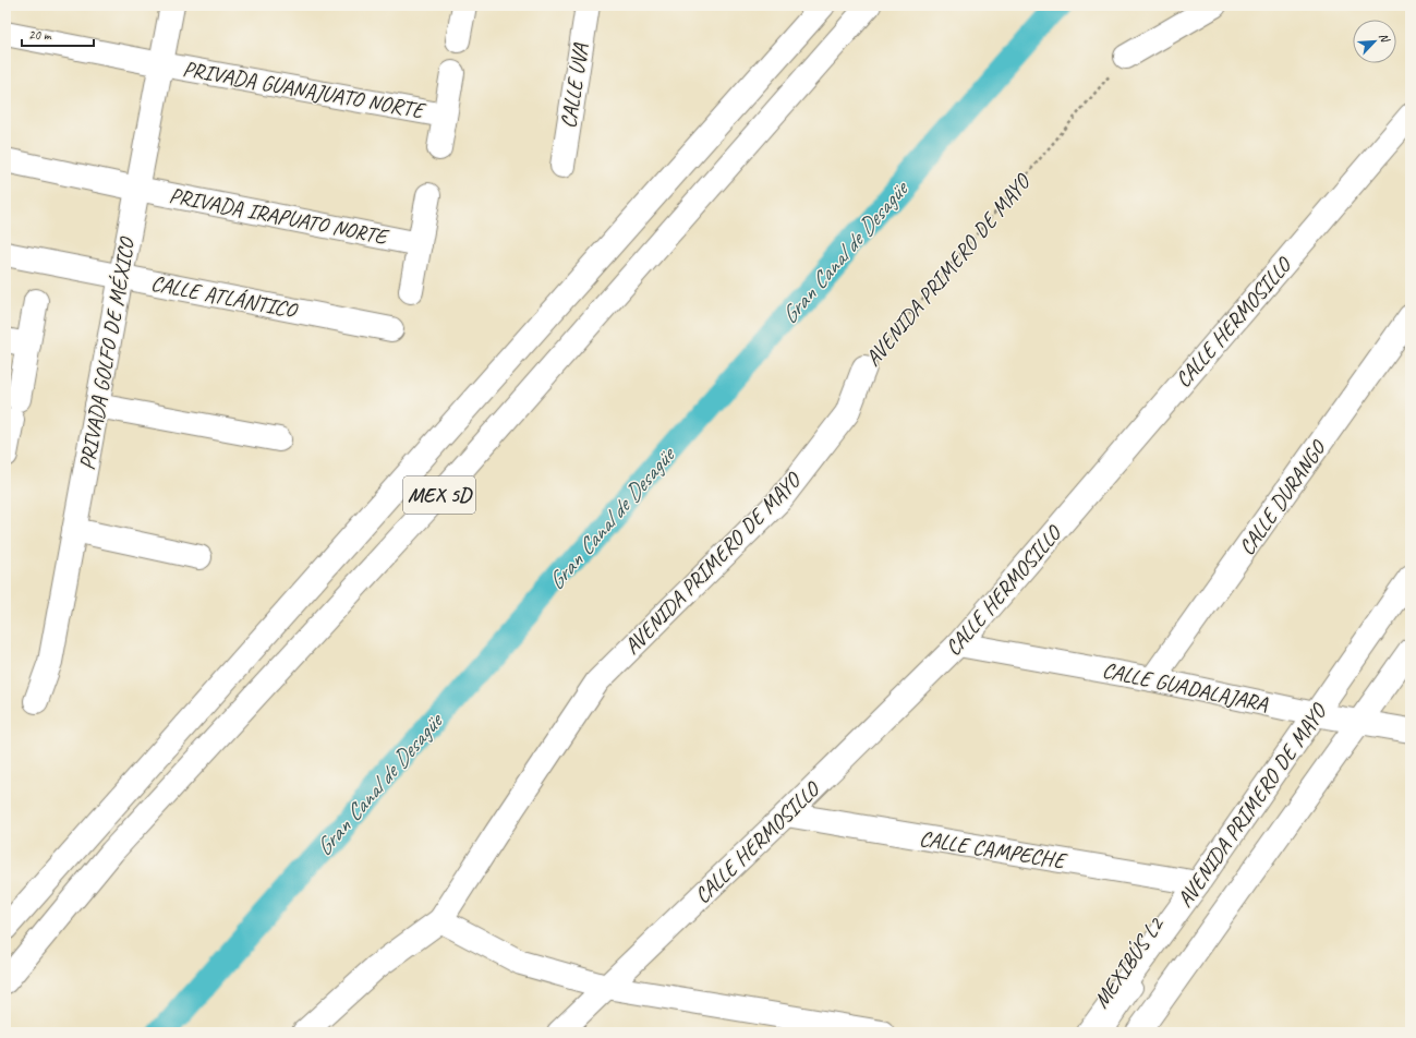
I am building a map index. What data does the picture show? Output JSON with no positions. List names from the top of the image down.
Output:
{
  "streets": {
    "main road": [
      "CALLE UVA",
      "PRIVADA GUANAJUATO NORTE",
      "PRIVADA IRAPUATO NORTE",
      "AVENIDA PRIMERO DE MAYO",
      "CALLE ATLÁNTICO",
      "CALLE HERMOSILLO",
      "PRIVADA GOLFO DE MÉXICO",
      "MEX 5D",
      "CALLE DURANGO",
      "CALLE GUADALAJARA",
      "CALLE CAMPECHE"
    ],
    "lane": ["MEXIBÚS L2"]
  },
  "crossings": [
    ["PRIVADA GUANAJUATO NORTE", "PRIVADA GOLFO DE MÉXICO"],
    ["PRIVADA IRAPUATO NORTE", "PRIVADA GOLFO DE MÉXICO"],
    ["AVENIDA PRIMERO DE MAYO", "CALLE GUADALAJARA"],
    ["AVENIDA PRIMERO DE MAYO", "CALLE CAMPECHE"],
    ["AVENIDA PRIMERO DE MAYO", "MEXIBÚS L2"],
    ["CALLE ATLÁNTICO", "PRIVADA GOLFO DE MÉXICO"],
    ["CALLE HERMOSILLO", "CALLE GUADALAJARA"],
    ["CALLE HERMOSILLO", "CALLE CAMPECHE"],
    ["CALLE DURANGO", "CALLE GUADALAJARA"],
    ["CALLE GUADALAJARA", "MEXIBÚS L2"]
  ],
  "water": ["Gran Canal de Desagüe"],
  "scale_bar": "20 m",
  "north": "top right"
}
